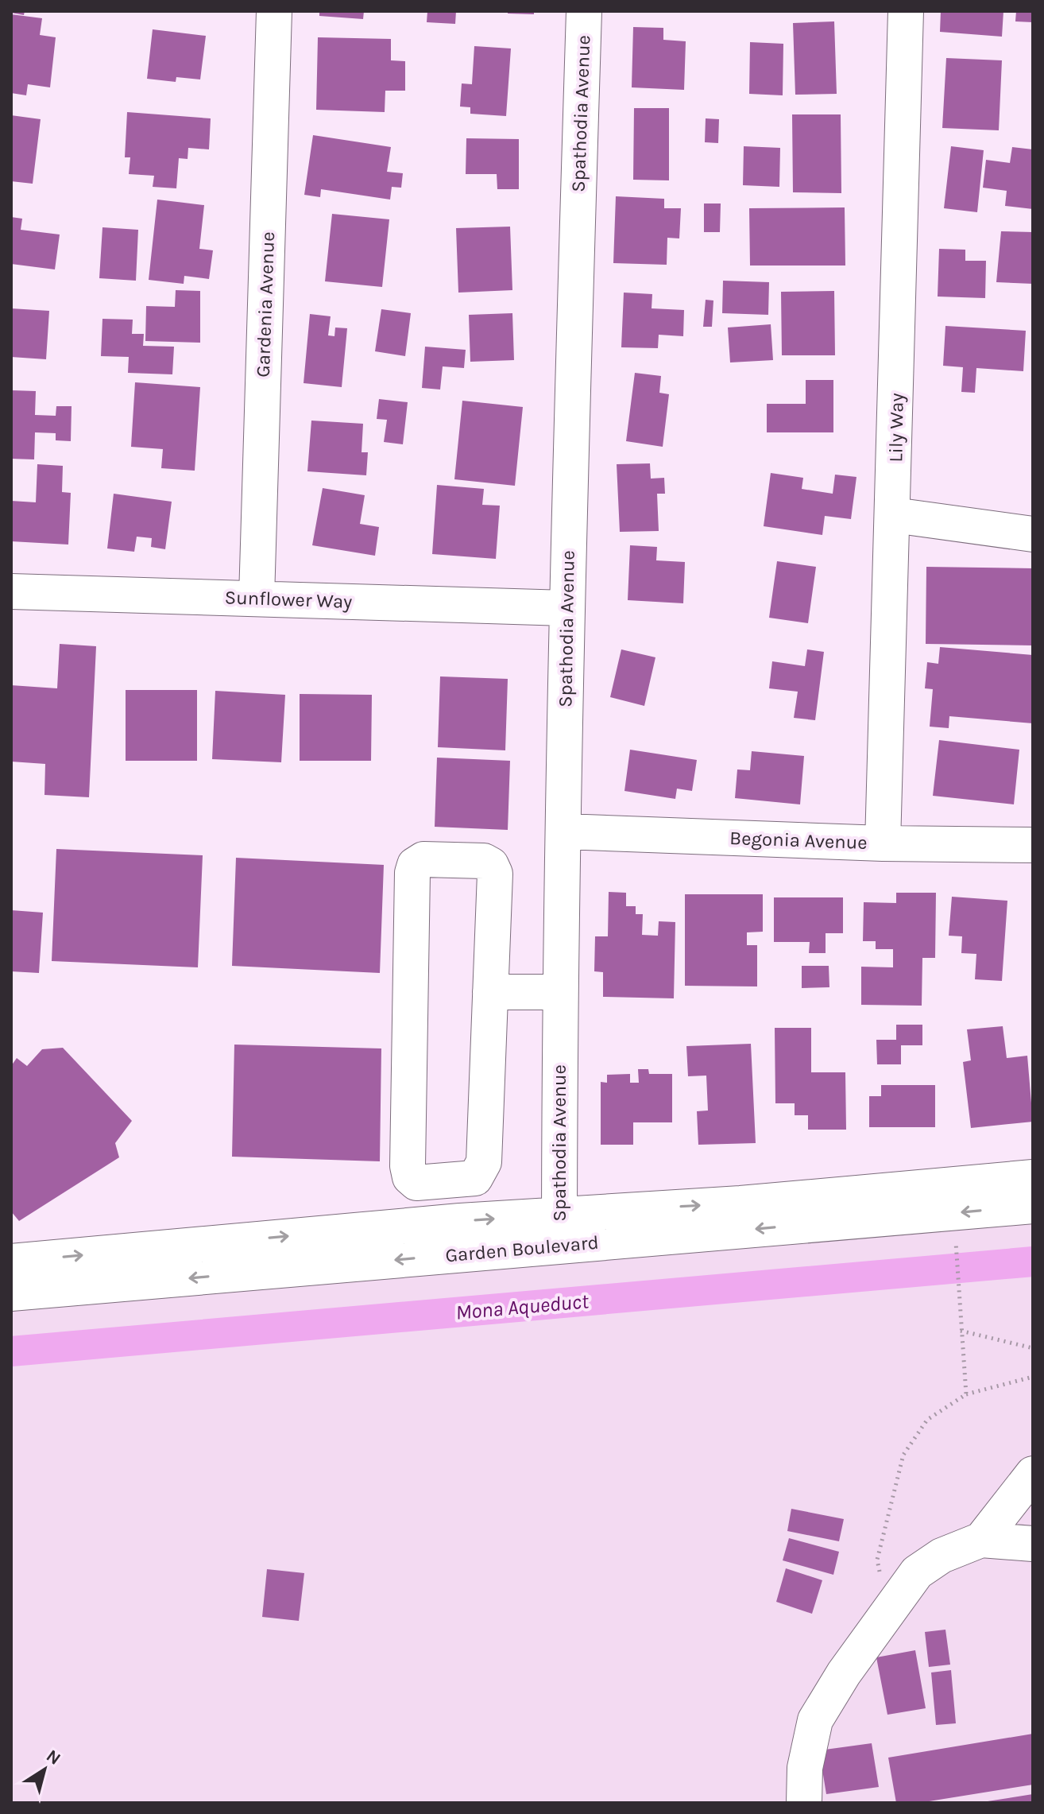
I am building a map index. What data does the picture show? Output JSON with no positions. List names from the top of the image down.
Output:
{
  "streets": {
    "street": [
      "Spathodia Avenue",
      "Gardenia Avenue",
      "Lily Way",
      "Sunflower Way",
      "Begonia Avenue",
      "Garden Boulevard"
    ]
  },
  "crossings": [
    ["Spathodia Avenue", "Sunflower Way"],
    ["Spathodia Avenue", "Begonia Avenue"],
    ["Spathodia Avenue", "Garden Boulevard"],
    ["Gardenia Avenue", "Sunflower Way"],
    ["Lily Way", "Begonia Avenue"]
  ],
  "water": ["Mona Aqueduct"],
  "north": "top right"
}
